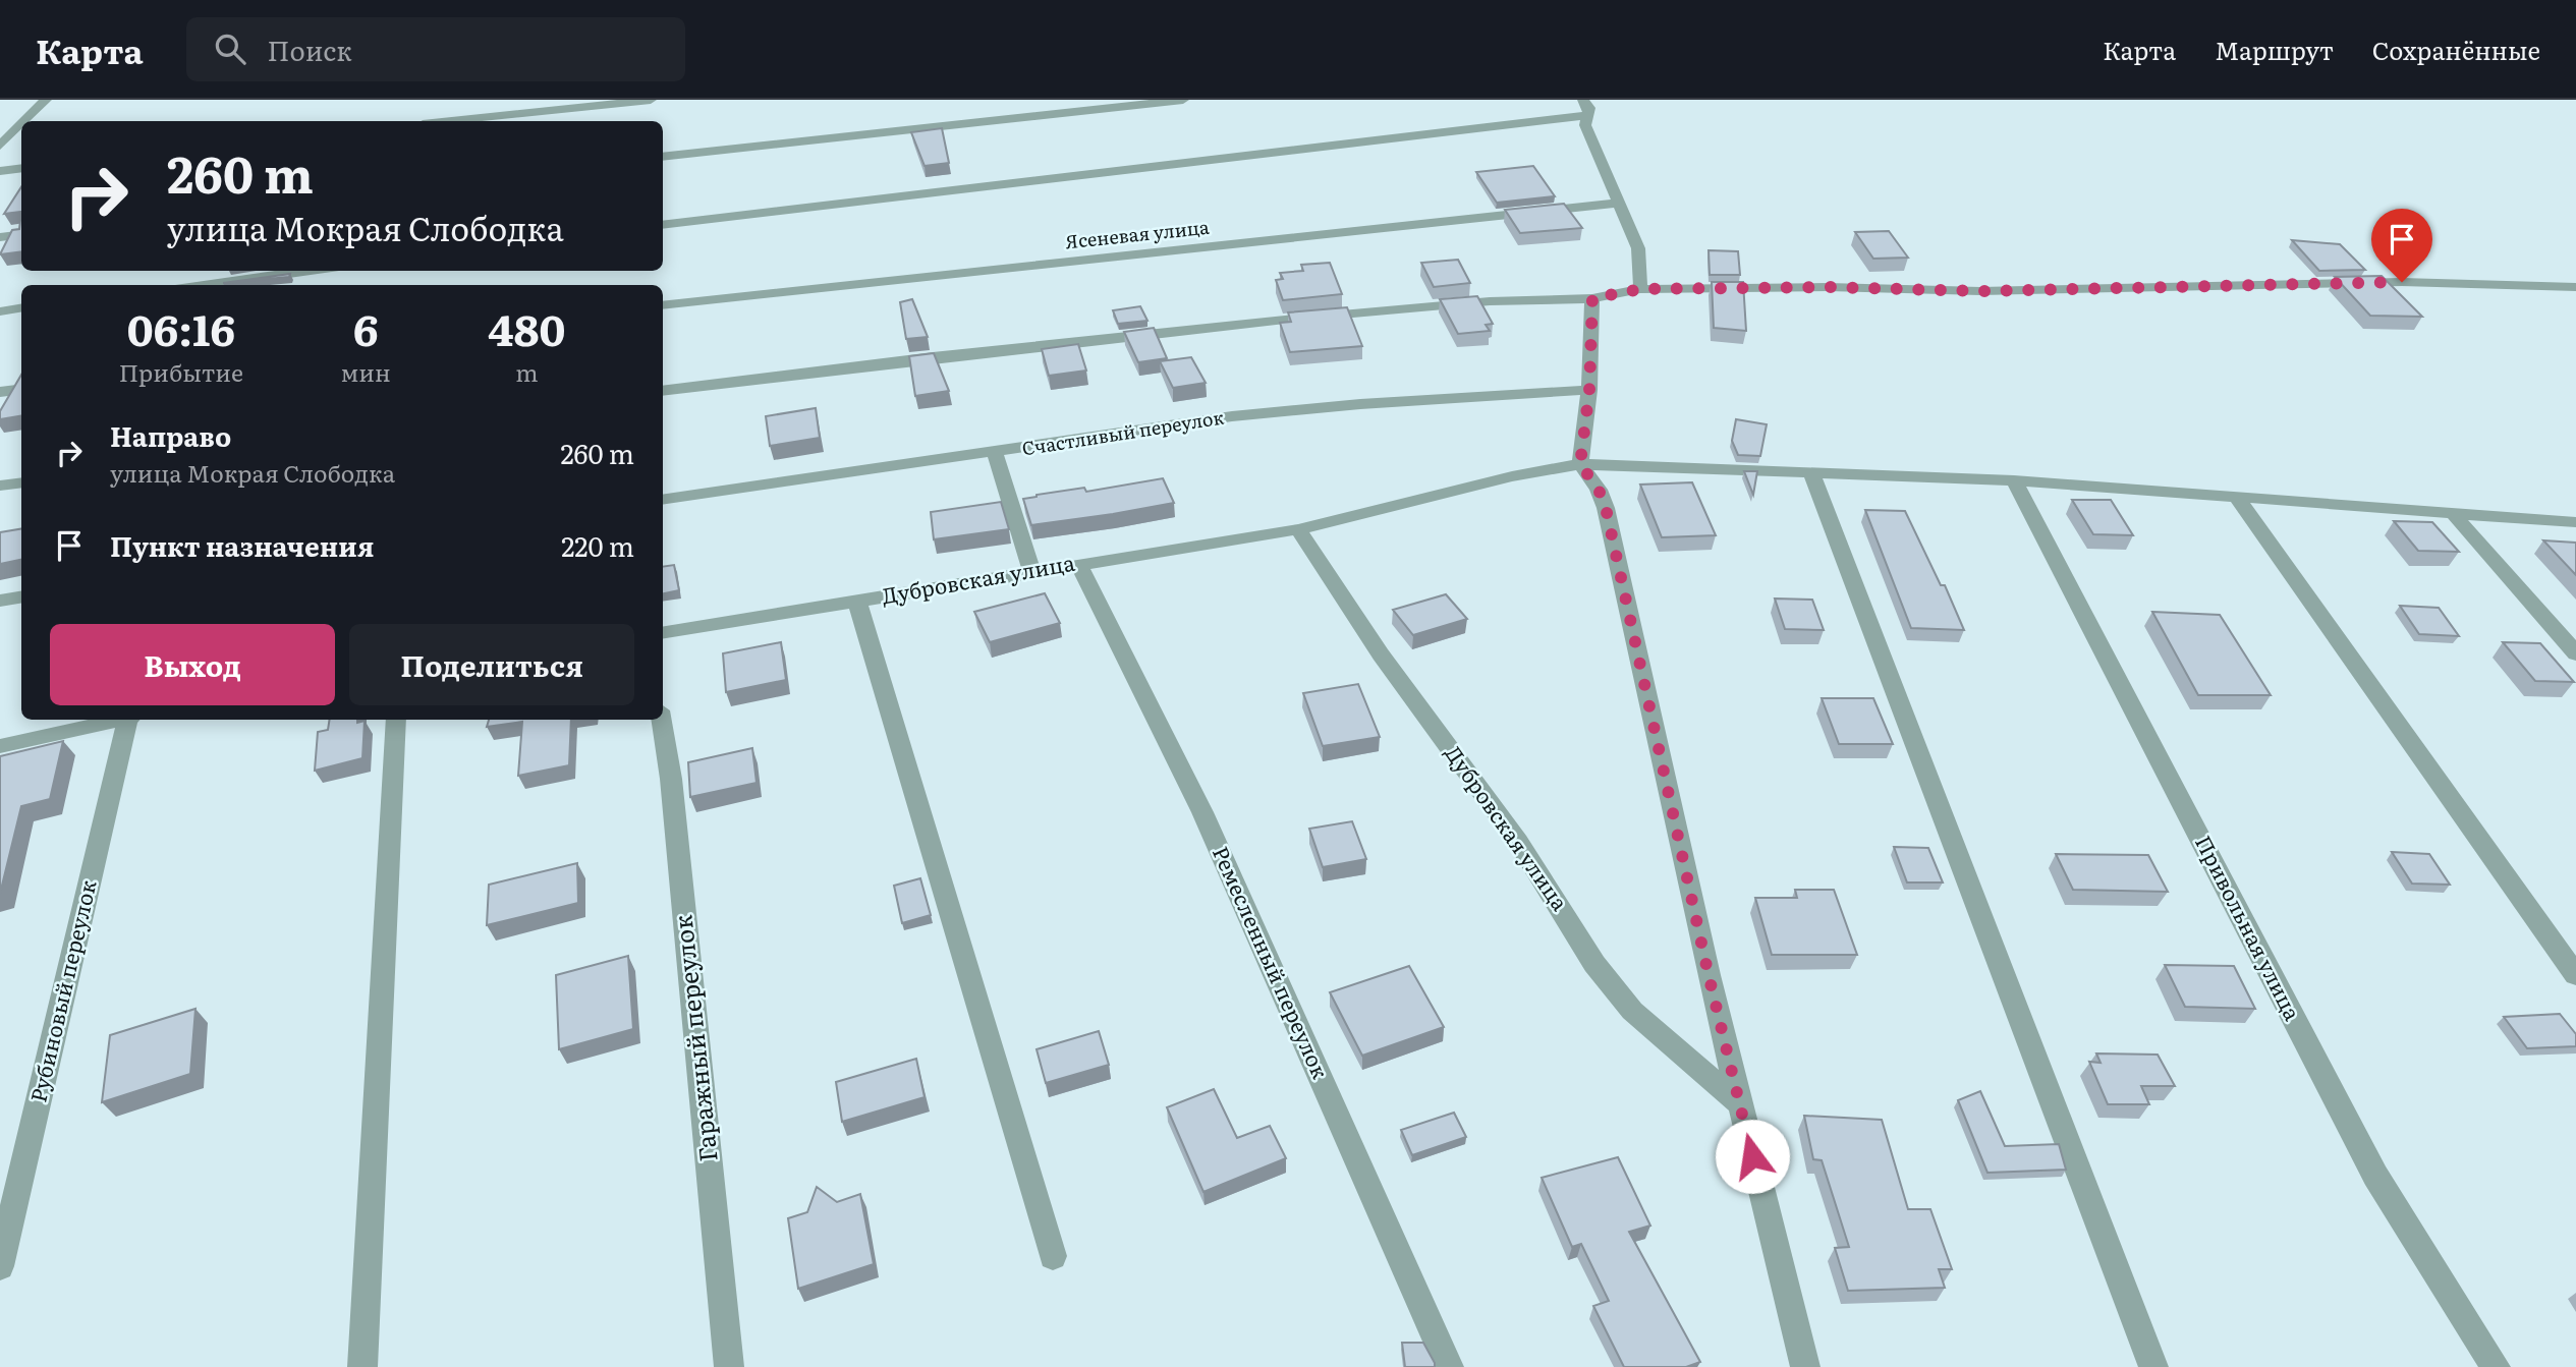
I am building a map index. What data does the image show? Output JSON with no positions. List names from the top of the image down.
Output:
{
  "streets": {
    "street": [
      "Ясеневая улица",
      "Счастливый переулок",
      "Дубровская улица",
      "Привольная улица",
      "Ремесленный переулок",
      "Рубиновый переулок",
      "Гаражный переулок"
    ]
  },
  "crossings": [
    ["Дубровская улица", "Привольная улица"],
    ["Дубровская улица", "Ремесленный переулок"]
  ],
  "page": {
    "header": "Карта",
    "search": "Поиск",
    "nav": ["Карта", "Маршрут", "Сохранённые"],
    "turn": ["260 m", "улица Мокрая Слободка"],
    "eta": [
      "06:16",
      "Прибытие",
      "6",
      "мин",
      "480",
      "m"
    ],
    "list": [
      {
        "name": "Направо",
        "note": "улица Мокрая Слободка",
        "value": "260 m"
      },
      {
        "name": "Пункт назначения",
        "value": "220 m"
      }
    ],
    "buttons": ["Выход", "Поделиться"]
  }
}
